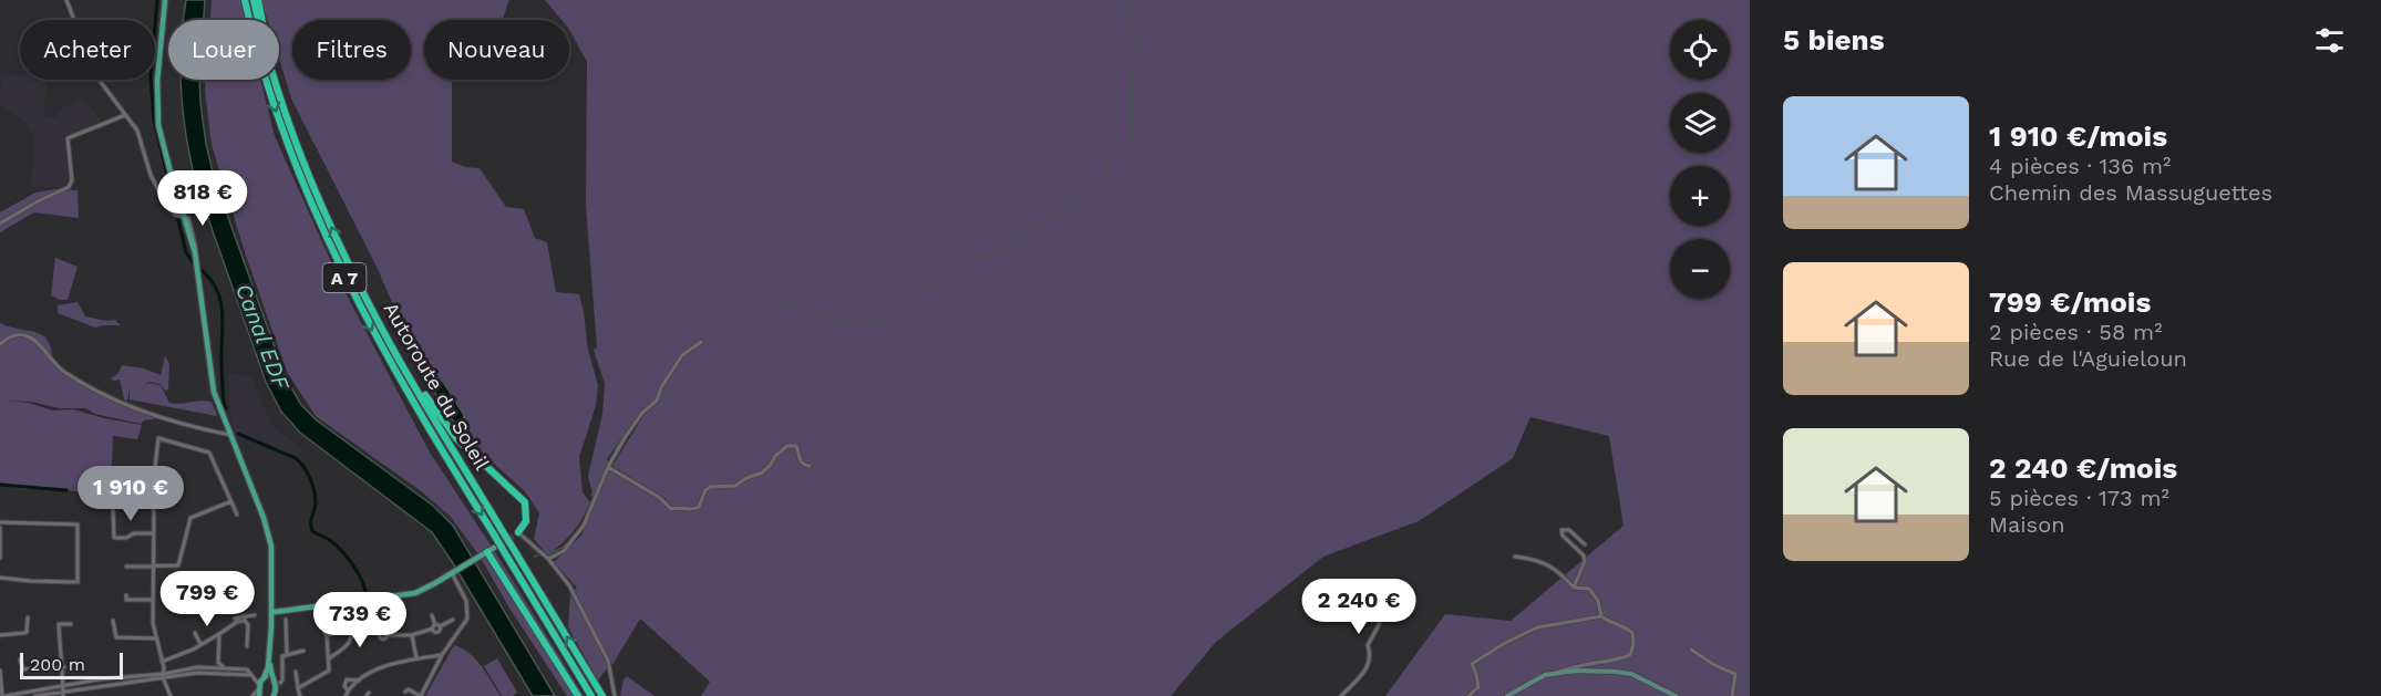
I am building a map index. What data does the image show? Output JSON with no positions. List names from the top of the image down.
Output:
{
  "streets": {
    "highway": ["A 7", "Autoroute du Soleil"]
  },
  "water": ["Canal EDF"],
  "scale_bar": "200 m",
  "page": {
    "heading": "5 biens",
    "map_buttons": ["+", "−"],
    "chip": [
      "Acheter",
      "Louer",
      "Filtres",
      "Nouveau"
    ],
    "list": [
      {
        "name": "1 910 €/mois",
        "note": "4 pièces · 136 m² · Chemin des Massuguettes"
      },
      {
        "name": "799 €/mois",
        "note": "2 pièces · 58 m² · Rue de l'Aguieloun"
      },
      {
        "name": "2 240 €/mois",
        "note": "5 pièces · 173 m² · Maison"
      }
    ],
    "price": [
      "818 €",
      "1 910 €",
      "799 €",
      "2 240 €",
      "739 €"
    ],
    "scale": "200 m"
  }
}
